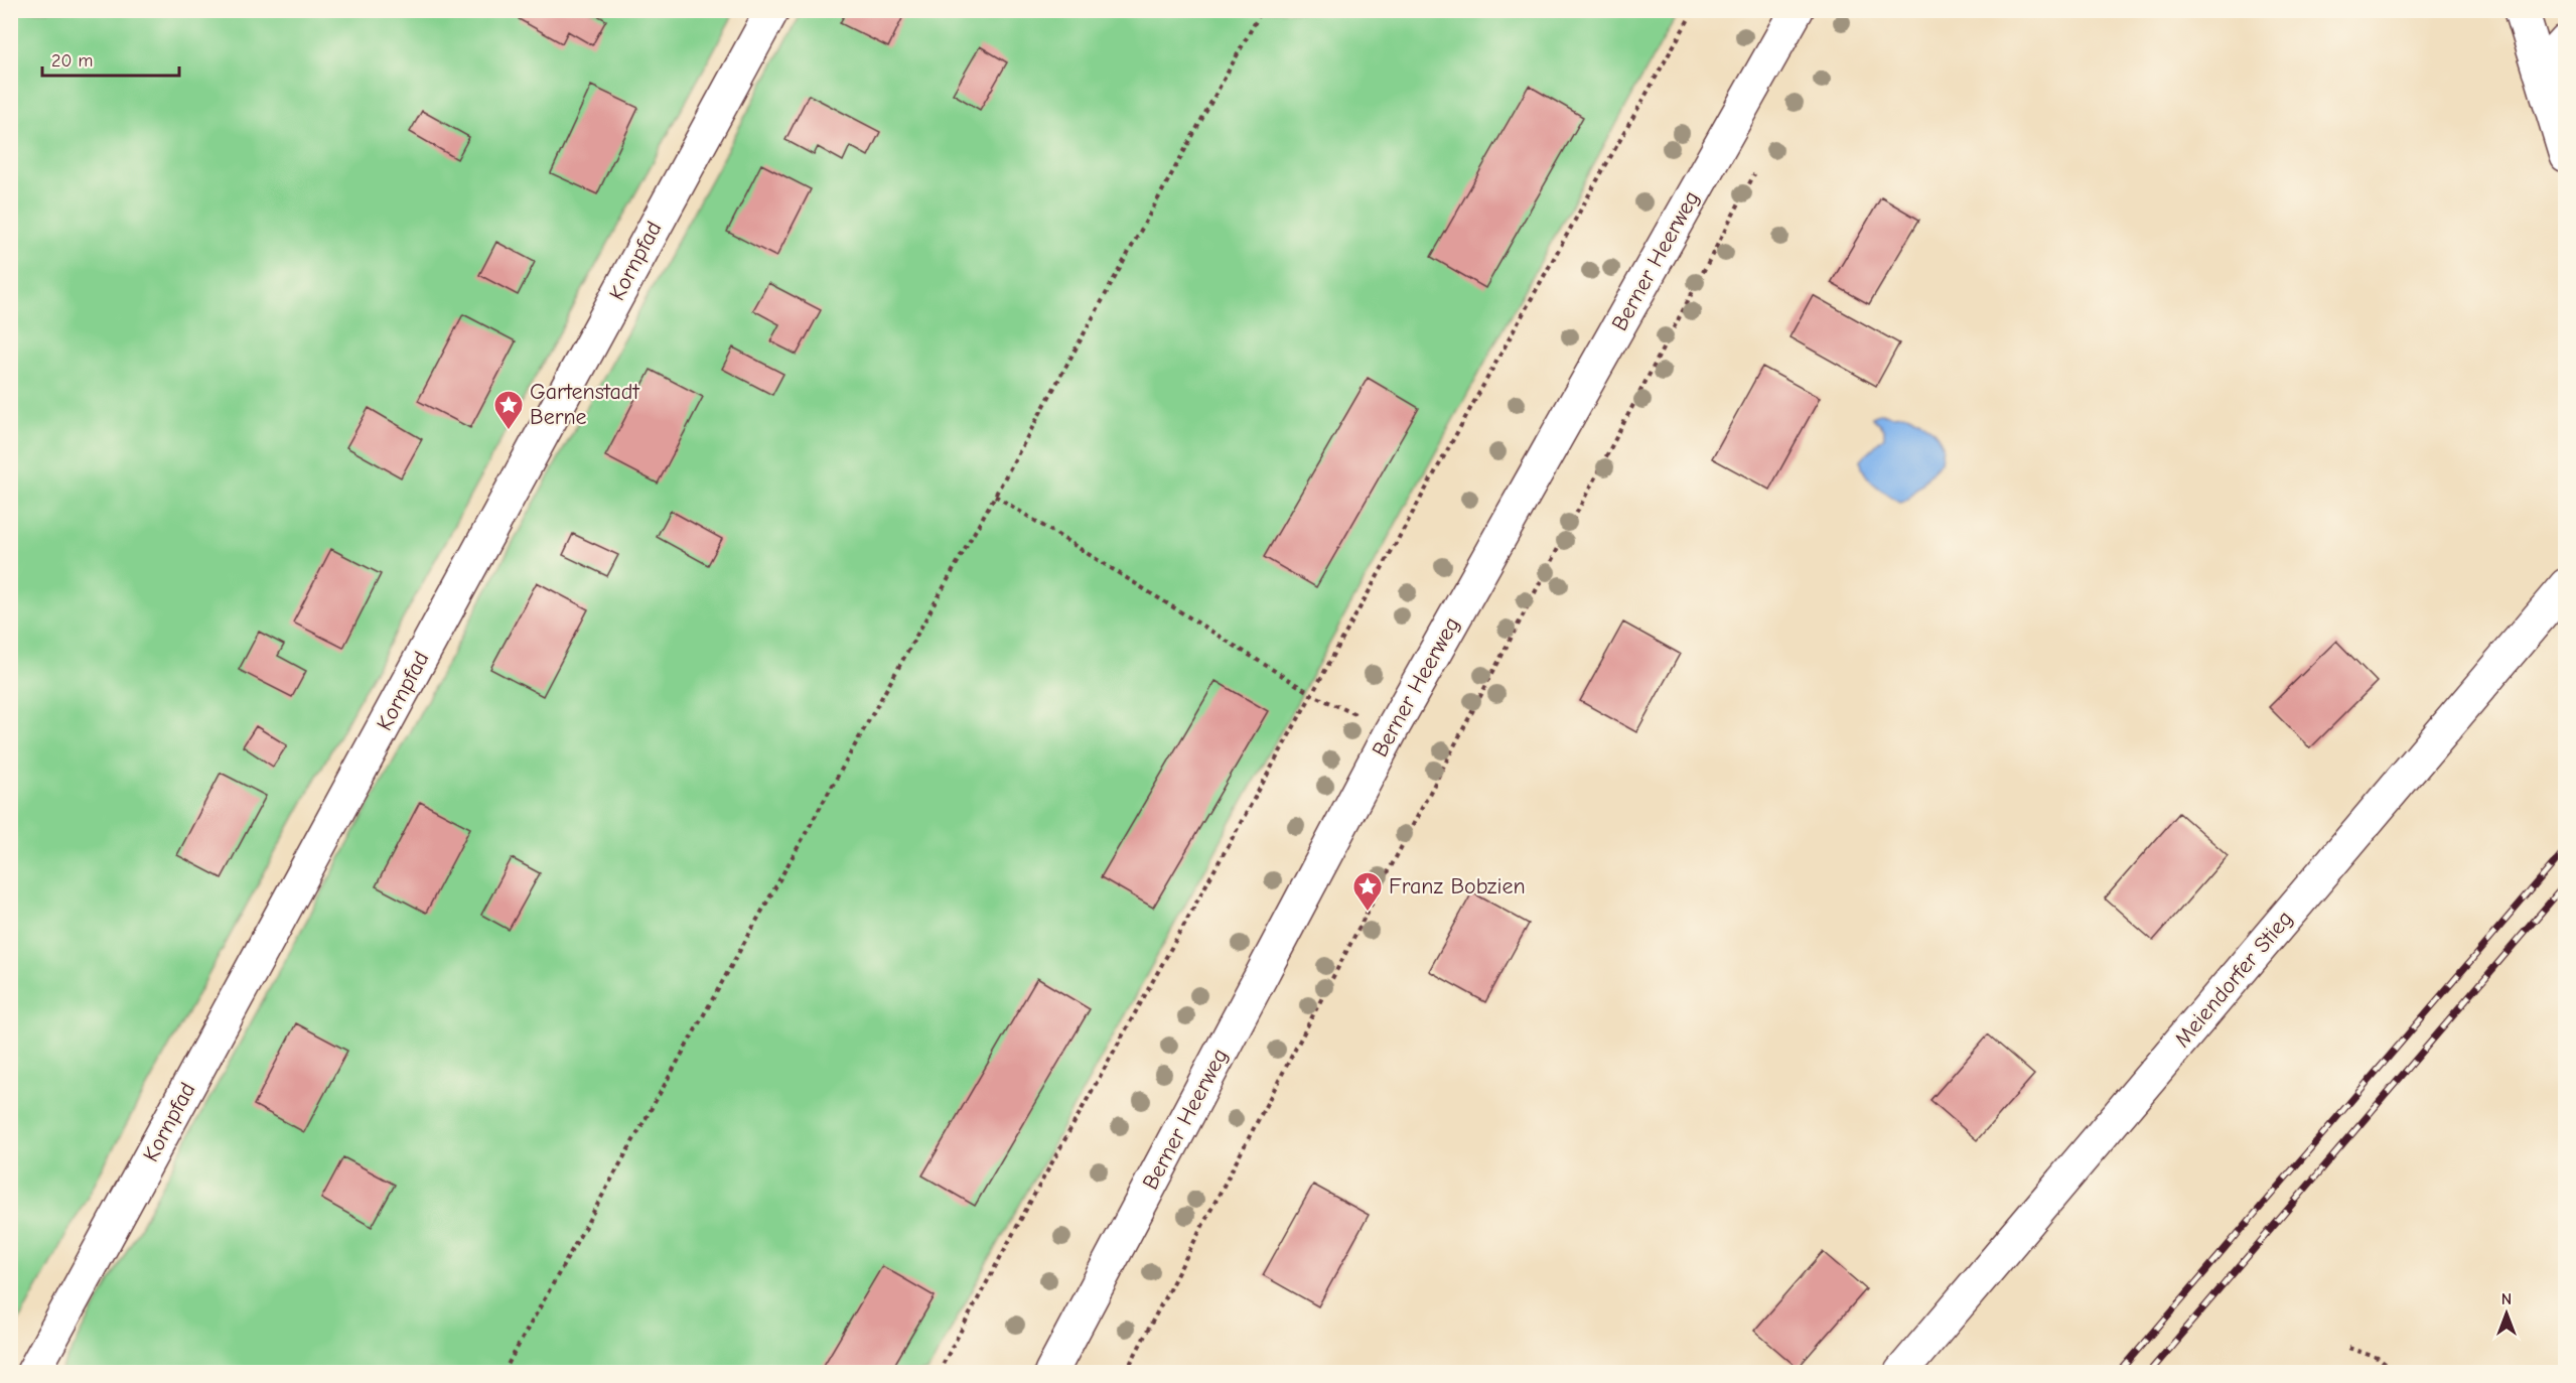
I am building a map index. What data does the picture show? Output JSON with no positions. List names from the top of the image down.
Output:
{
  "streets": {
    "street": ["Kornpfad", "Berner Heerweg", "Meiendorfer Stieg"]
  },
  "places": {
    "place": ["Gartenstadt Berne", "Franz Bobzien"]
  },
  "scale_bar": "20 m",
  "north": "top"
}
